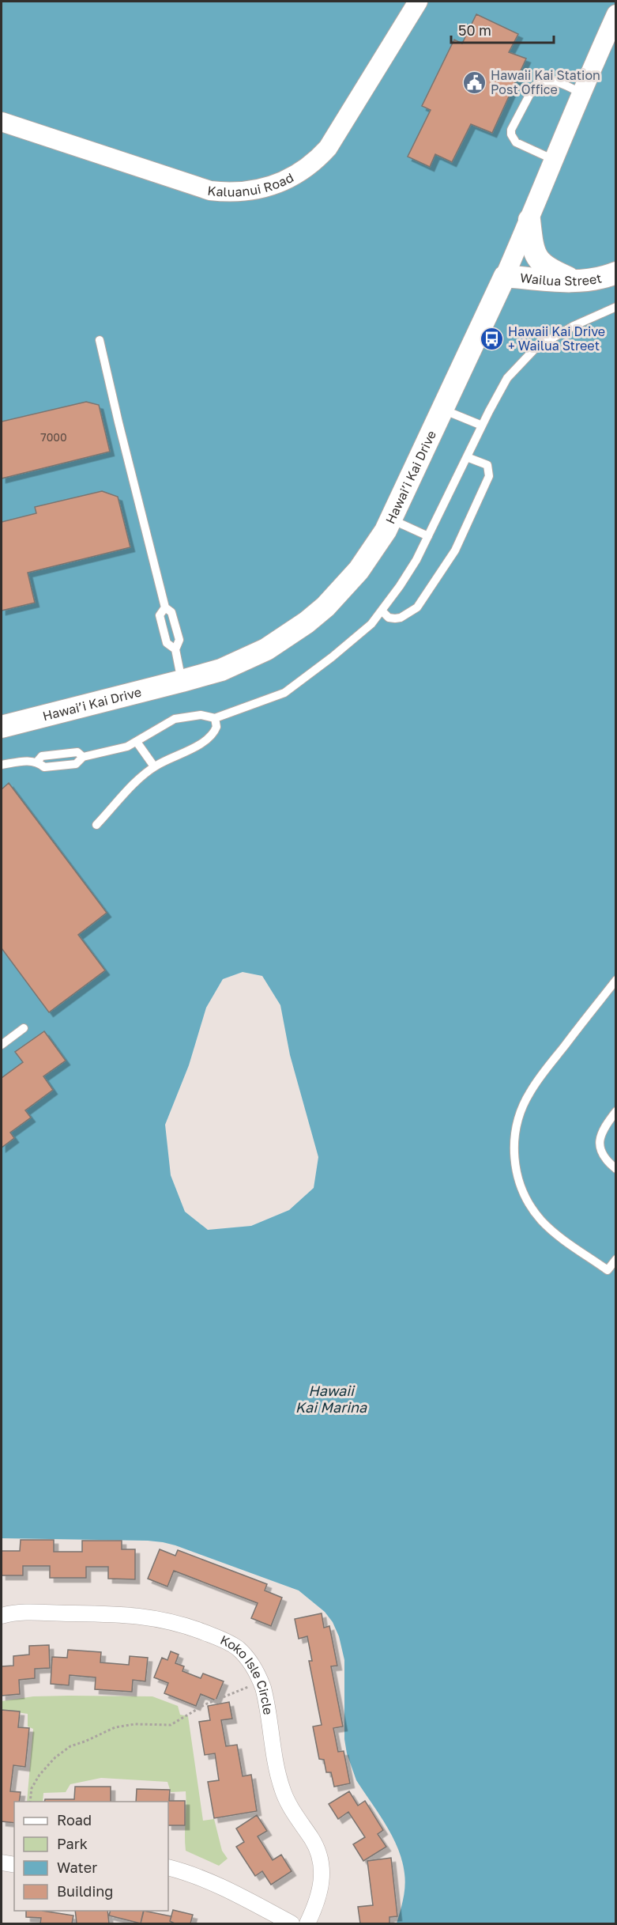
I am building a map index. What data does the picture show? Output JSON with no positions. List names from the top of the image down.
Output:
{
  "streets": {
    "main road": ["Wailua Street", "Hawai’i Kai Drive"],
    "street": ["Kaluanui Road", "Koko Isle Circle"]
  },
  "crossings": [
    ["Wailua Street", "Hawai’i Kai Drive"]
  ],
  "water": ["Hawaii Kai Marina"],
  "places": {
    "public building": ["Hawaii Kai Station Post Office"],
    "bus stop": ["Hawaii Kai Drive + Wailua Street"]
  },
  "house_numbers": ["7000"],
  "legend": [
    "Road",
    "Park",
    "Water",
    "Building"
  ],
  "scale_bar": "50 m"
}
